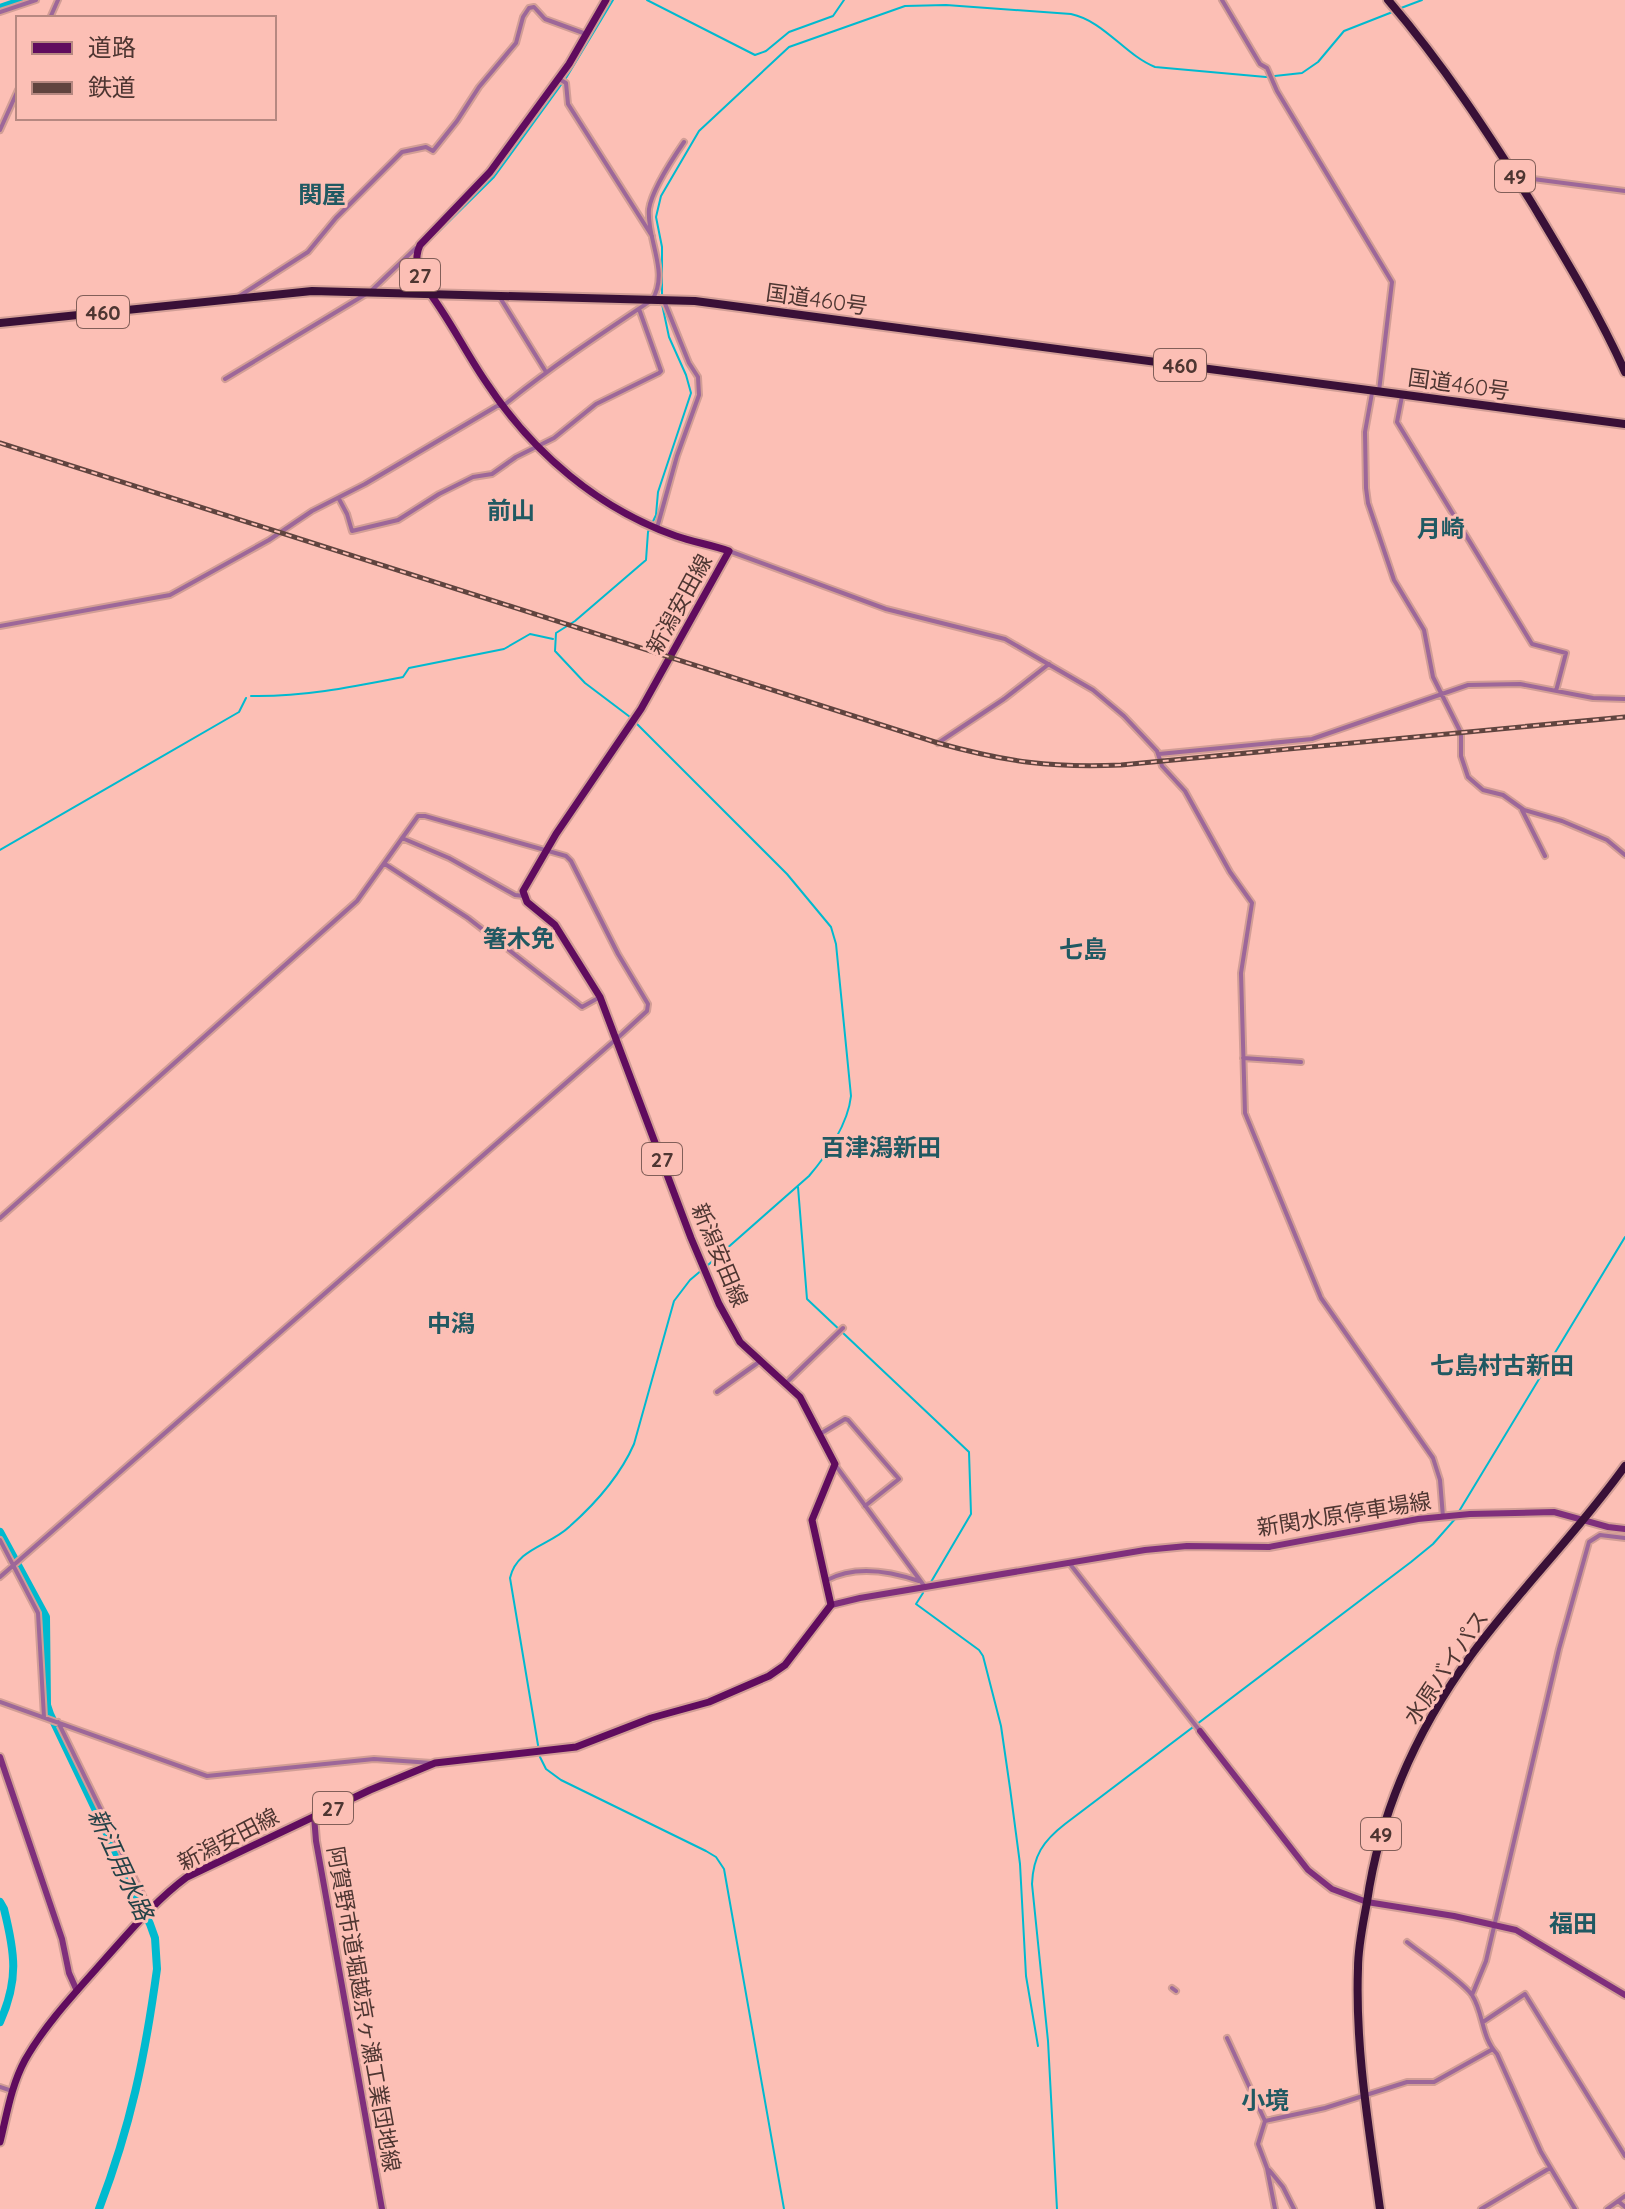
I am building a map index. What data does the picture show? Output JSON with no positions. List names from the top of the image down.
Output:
{
  "streets": {
    "highway": [
      "49",
      "国道460号",
      "460",
      "水原バイパス"
    ],
    "main road": ["27", "新潟安田線"],
    "street": ["新関水原停車場線", "阿賀野市道堀越京ヶ瀬工業団地線"]
  },
  "crossings": [
    ["27", "新潟安田線"],
    ["国道460号", "新潟安田線"],
    ["新潟安田線", "新関水原停車場線"],
    ["新潟安田線", "阿賀野市道堀越京ヶ瀬工業団地線"],
    ["新関水原停車場線", "水原バイパス"]
  ],
  "districts": [
    "関屋",
    "前山",
    "月崎",
    "箸木免",
    "七島",
    "百津潟新田",
    "中潟",
    "七島村古新田",
    "福田",
    "小境"
  ],
  "water": ["新江用水路"],
  "legend": ["道路", "鉄道"]
}
